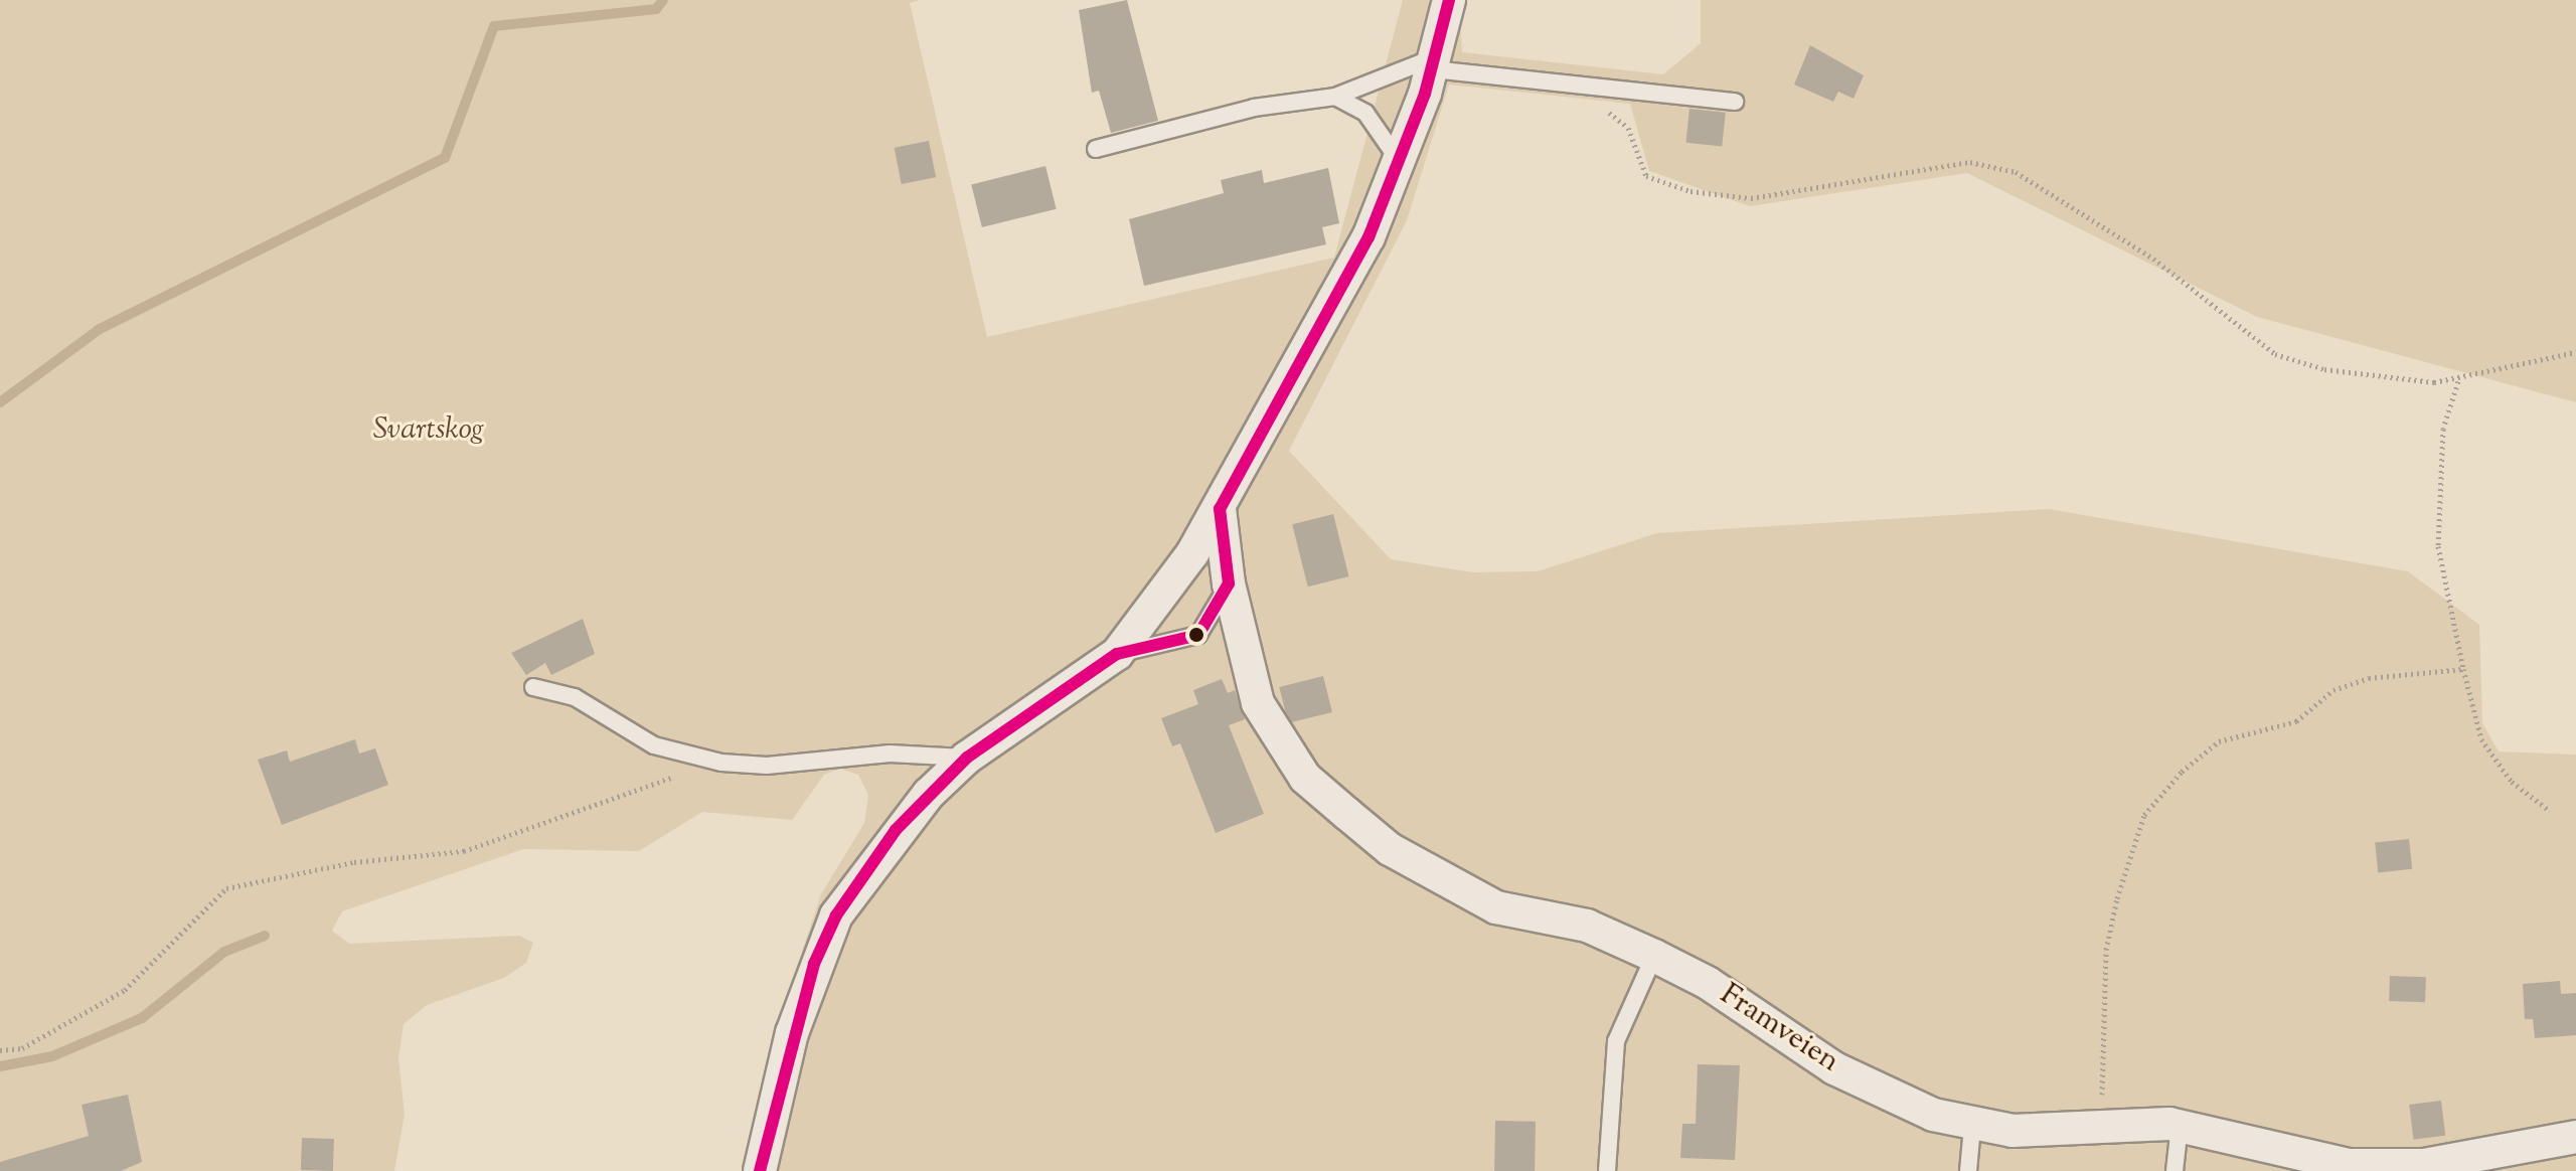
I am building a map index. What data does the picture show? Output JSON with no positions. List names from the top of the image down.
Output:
{
  "streets": {
    "street": ["Framveien"]
  },
  "parks": ["Svartskog"]
}
